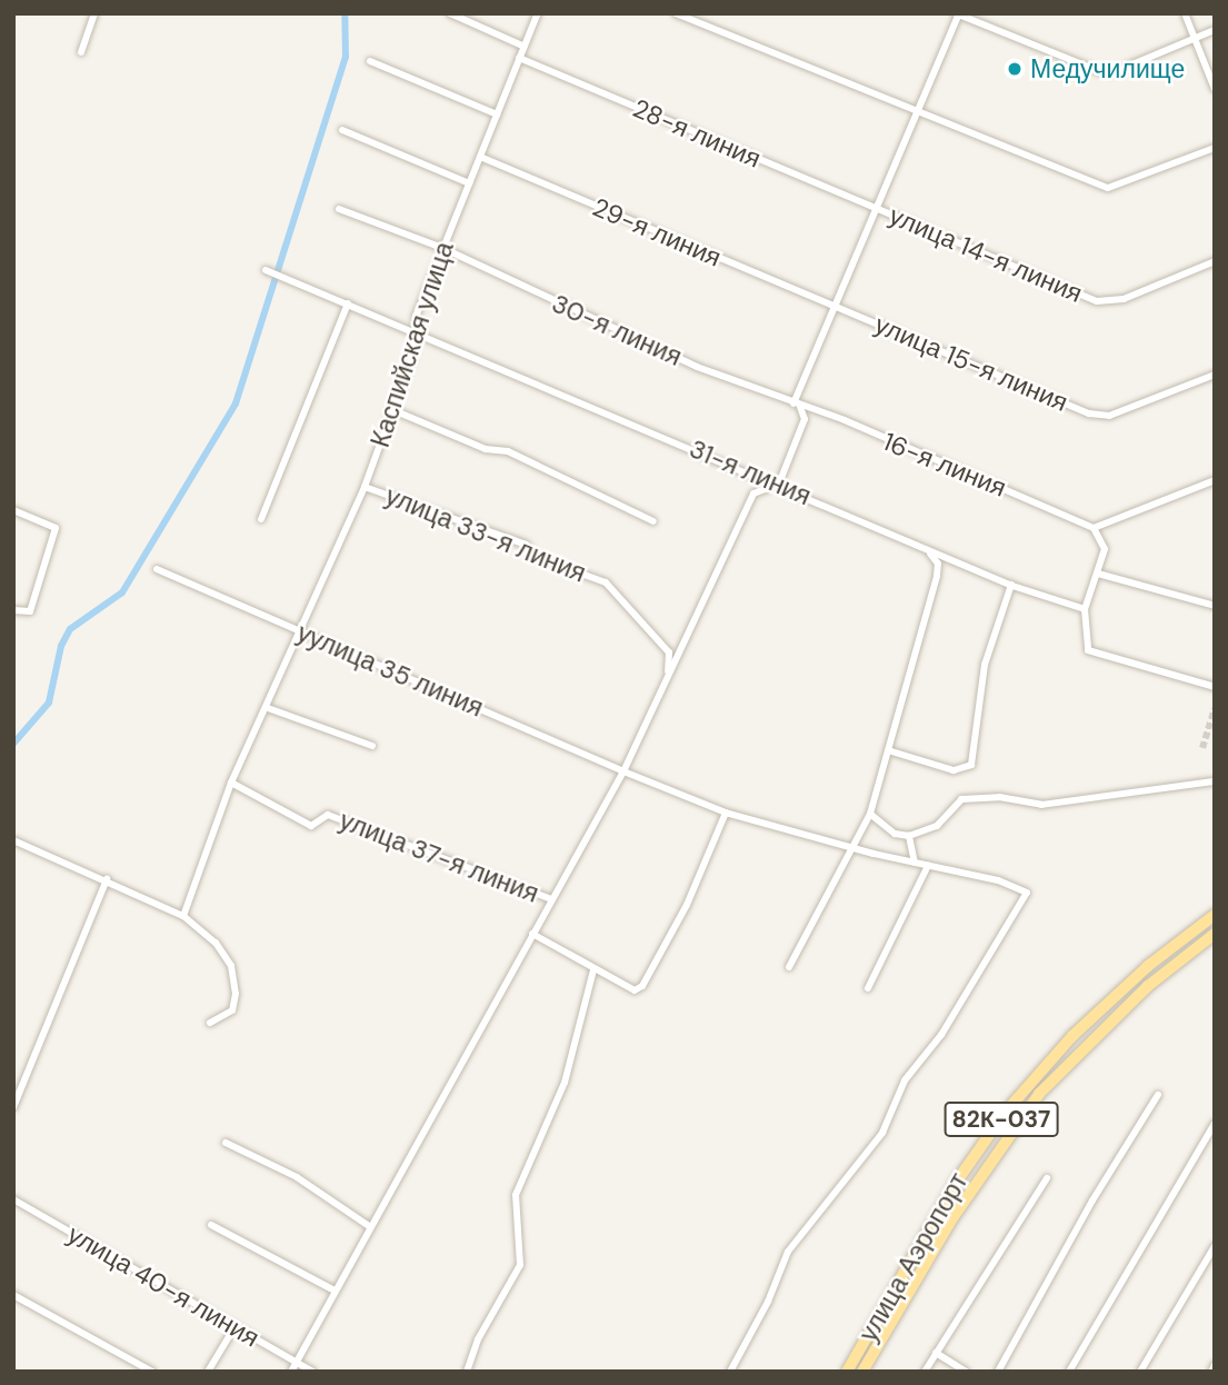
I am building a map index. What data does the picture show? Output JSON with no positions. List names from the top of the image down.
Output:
{
  "streets": {
    "main road": ["82К-037", "улица Аэропорт"],
    "street": [
      "28-я линия",
      "29-я линия",
      "улица 14-я линия",
      "30-я линия",
      "Каспийская улица",
      "улица 15-я линия",
      "16-я линия",
      "31-я линия",
      "улица 33-я линия",
      "уулица 35 линия",
      "улица 37-я линия",
      "улица 40-я линия"
    ]
  },
  "crossings": [
    ["28-я линия", "улица 14-я линия"],
    ["28-я линия", "Каспийская улица"],
    ["29-я линия", "Каспийская улица"],
    ["29-я линия", "улица 15-я линия"],
    ["30-я линия", "Каспийская улица"],
    ["30-я линия", "16-я линия"],
    ["Каспийская улица", "31-я линия"],
    ["Каспийская улица", "улица 33-я линия"],
    ["Каспийская улица", "уулица 35 линия"],
    ["Каспийская улица", "улица 37-я линия"]
  ],
  "places": ["Медучилище"]
}
